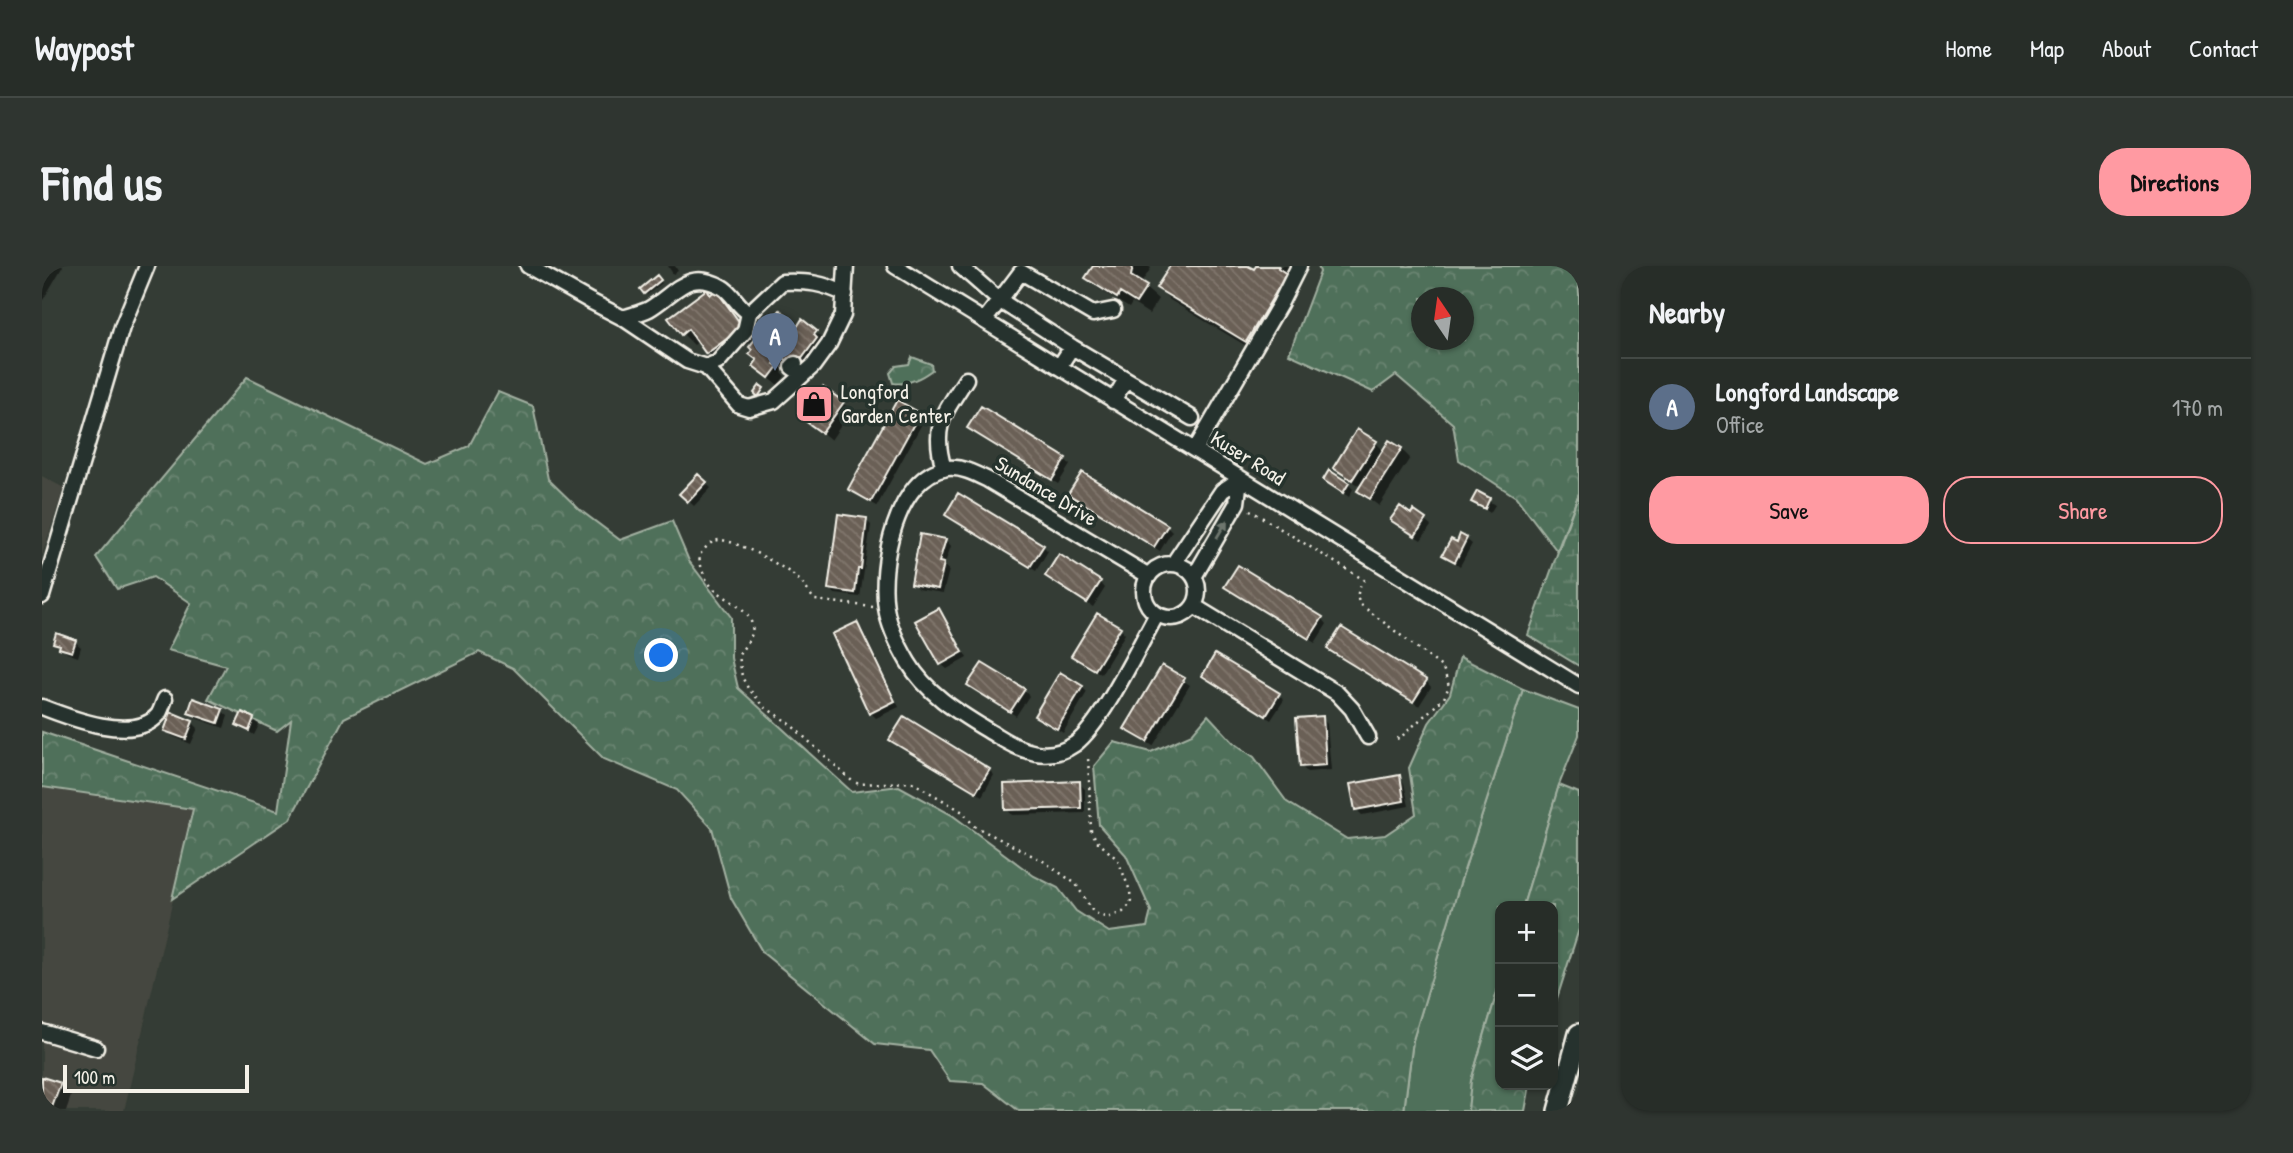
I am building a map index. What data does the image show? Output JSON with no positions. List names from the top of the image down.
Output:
{
  "streets": {
    "street": ["Kuser Road", "Sundance Drive"]
  },
  "places": {
    "shop": ["Longford Garden Center"]
  },
  "scale_bar": "100 m",
  "north": "top",
  "page": {
    "header": "Waypost",
    "nav": [
      "Home",
      "Map",
      "About",
      "Contact"
    ],
    "buttons": [
      "Directions",
      ["Save", "Share"]
    ],
    "title": "Find us",
    "heading": "Nearby",
    "pins": "A",
    "list": [
      {
        "mark": "A",
        "name": "Longford Landscape",
        "note": "Office",
        "value": "170 m"
      }
    ],
    "map_buttons": ["+", "−"],
    "scale": "100 m"
  }
}
